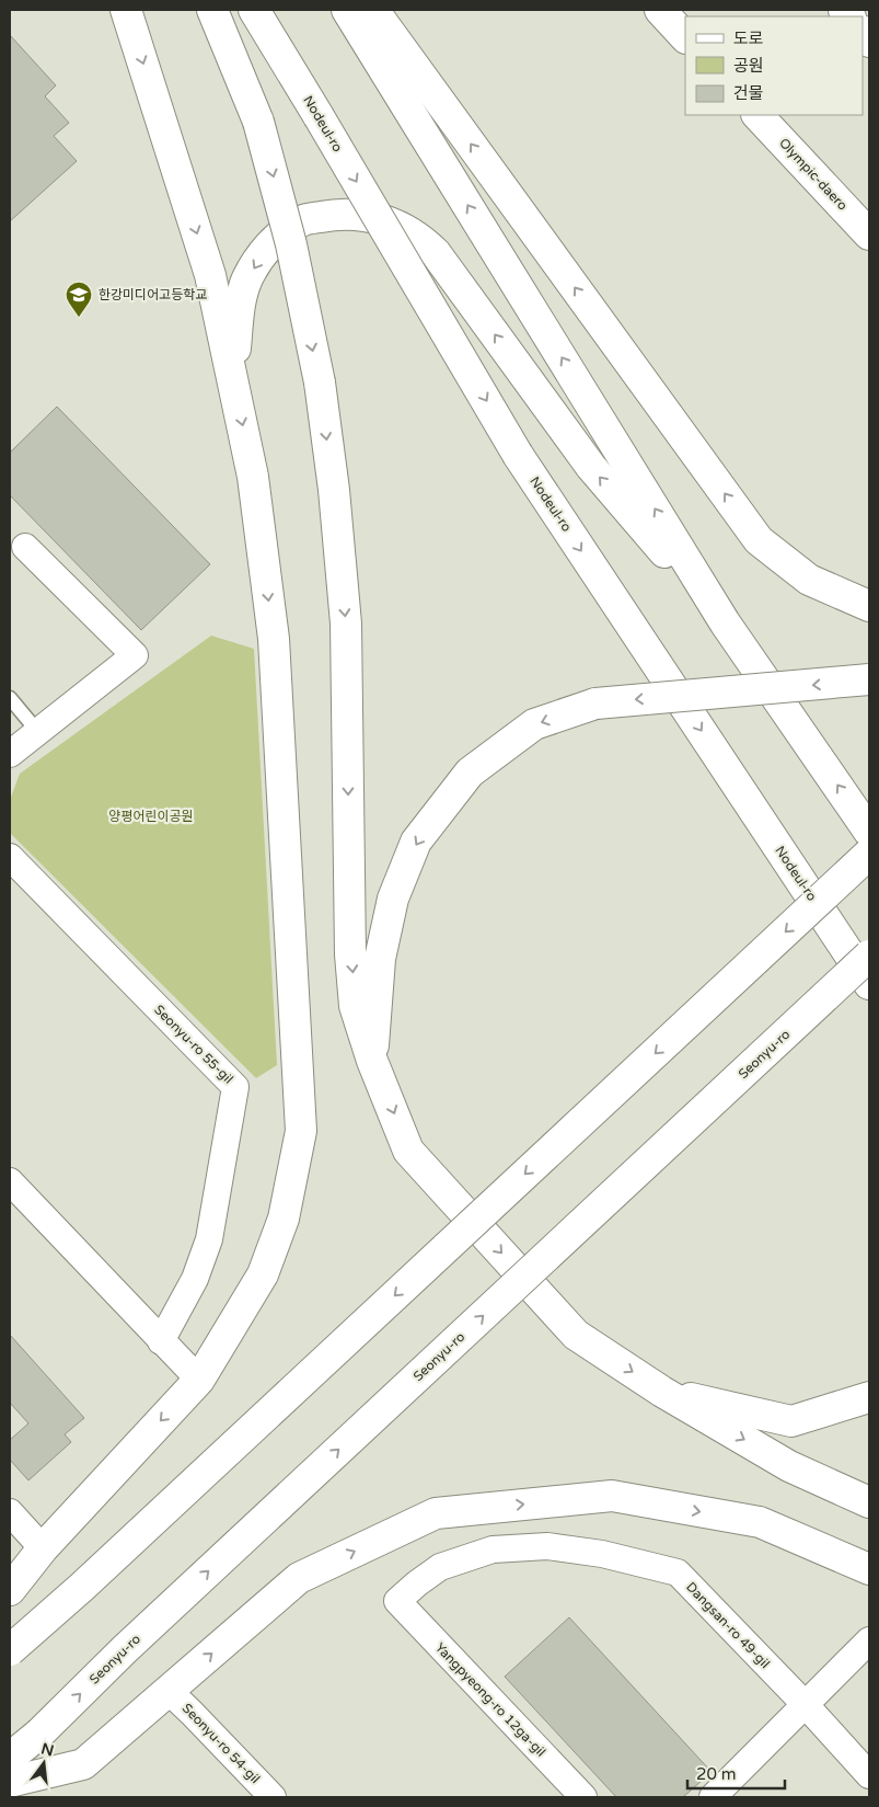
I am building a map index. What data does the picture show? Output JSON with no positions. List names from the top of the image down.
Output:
{
  "streets": {
    "main road": ["Nodeul-ro", "Olympic-daero", "Seonyu-ro"],
    "street": [
      "Seonyu-ro 55-gil",
      "Dangsan-ro 49-gil",
      "Yangpyeong-ro 12ga-gil",
      "Seonyu-ro 54-gil"
    ]
  },
  "crossings": [
    ["Dangsan-ro 49-gil", "Yangpyeong-ro 12ga-gil"]
  ],
  "parks": ["양평어린이공원"],
  "places": {
    "school or university": ["한강미디어고등학교"]
  },
  "legend": ["도로", "공원", "건물"],
  "scale_bar": "20 m",
  "north": "top"
}
